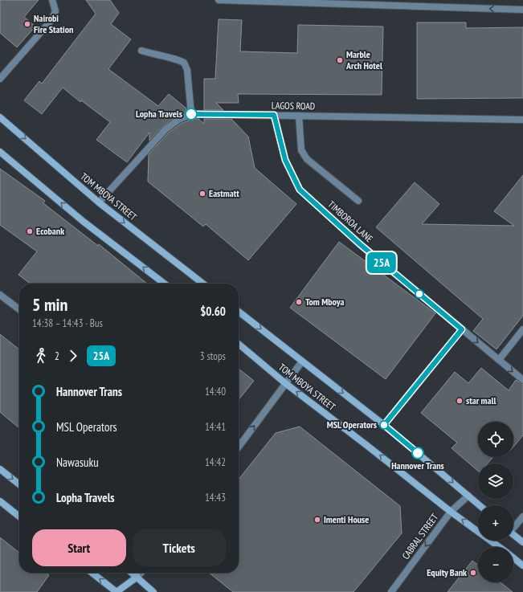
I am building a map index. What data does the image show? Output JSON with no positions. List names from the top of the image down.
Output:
{
  "streets": {
    "main road": ["TOM MBOYA STREET"],
    "street": ["LAGOS ROAD", "TIMBOROA LANE", "CABRAL STREET"]
  },
  "crossings": [
    ["LAGOS ROAD", "TOM MBOYA STREET"],
    ["LAGOS ROAD", "TIMBOROA LANE"],
    ["TOM MBOYA STREET", "CABRAL STREET"]
  ],
  "one_way": ["CABRAL STREET"],
  "places": [
    "Nairobi Fire Station",
    "Marble Arch Hotel",
    "Lopha Travels",
    "Eastmatt",
    "Ecobank",
    "Tom Mboya",
    "star mall",
    "MSL Operators",
    "Hannover Trans",
    "Imenti House",
    "Equity Bank"
  ],
  "lines": ["bus line 25A"],
  "page": {
    "on_map": "25A",
    "heading": ["5 min", "14:38 – 14:43 · Bus", "$0.60"],
    "legs": ["2", "25A", "3 stops"],
    "list": [
      {
        "name": "Hannover Trans",
        "value": "14:40"
      },
      {
        "name": "MSL Operators",
        "value": "14:41"
      },
      {
        "name": "Nawasuku",
        "value": "14:42"
      },
      {
        "name": "Lopha Travels",
        "value": "14:43"
      }
    ],
    "map_buttons": ["+", "−"],
    "buttons": ["Start", "Tickets"]
  }
}
